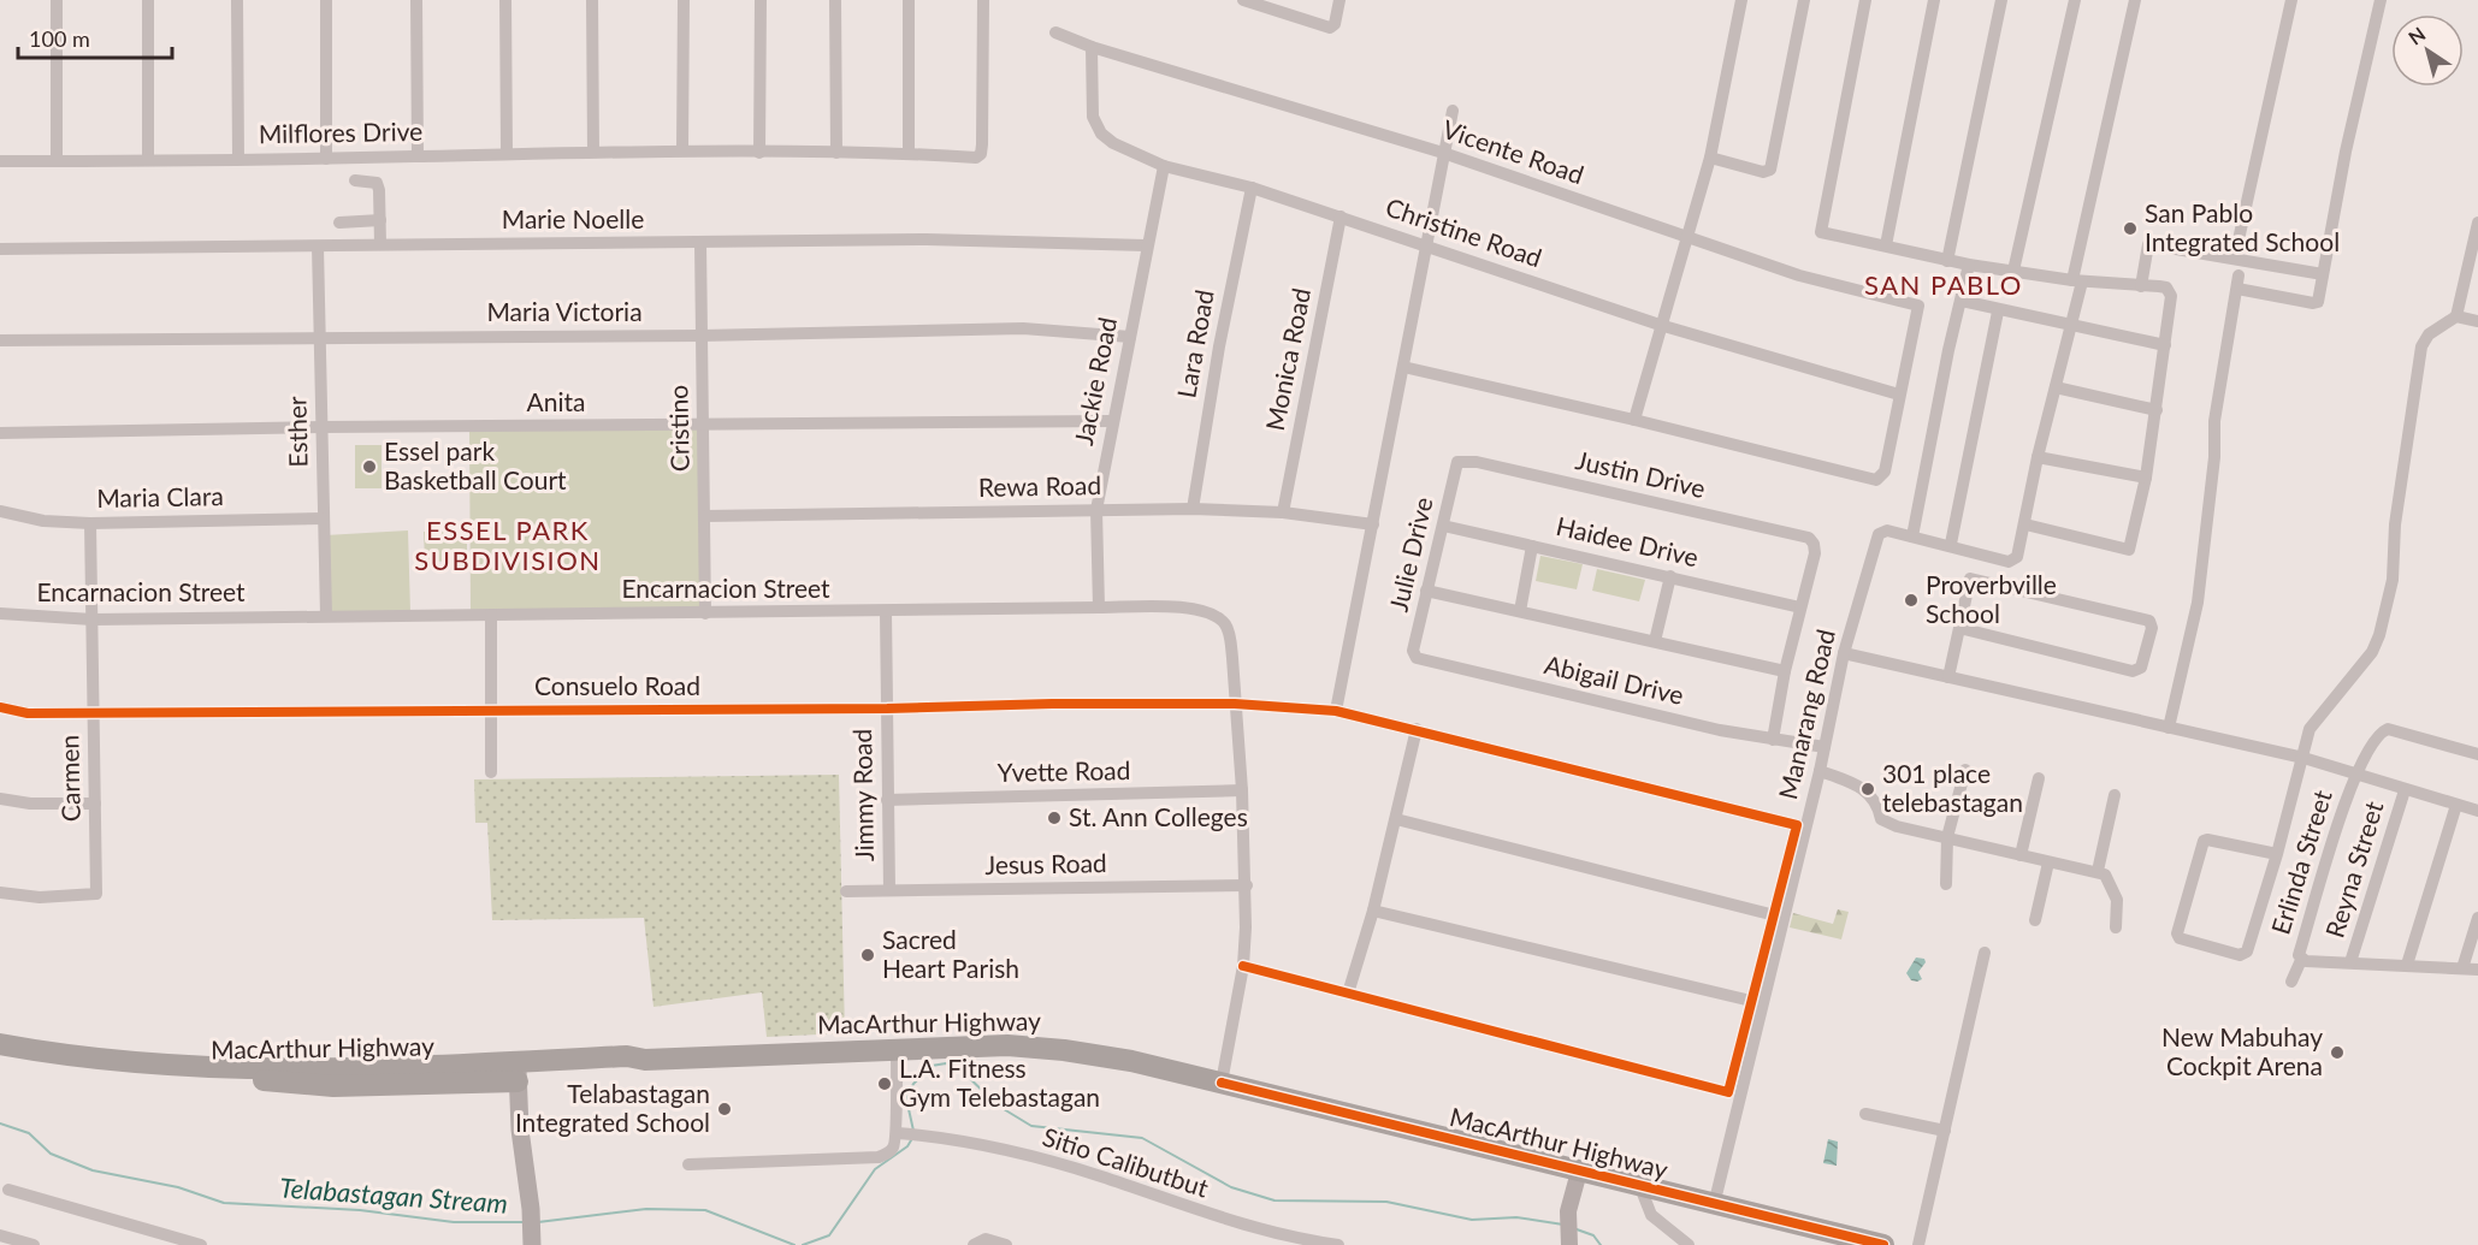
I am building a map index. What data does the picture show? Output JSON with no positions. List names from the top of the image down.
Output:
{
  "streets": {
    "highway": ["MacArthur Highway"],
    "street": [
      "Milflores Drive",
      "Vicente Road",
      "Marie Noelle",
      "Christine Road",
      "Maria Victoria",
      "Lara Road",
      "Monica Road",
      "Jackie Road",
      "Anita",
      "Cristino",
      "Esther",
      "Justin Drive",
      "Rewa Road",
      "Maria Clara",
      "Haidee Drive",
      "Julie Drive",
      "Encarnacion Street",
      "Abigail Drive",
      "Consuelo Road",
      "Manarang Road",
      "Yvette Road",
      "Carmen",
      "Jimmy Road",
      "Erlinda Street",
      "Jesus Road",
      "Reyna Street",
      "Sitio Calibutbut"
    ]
  },
  "crossings": [
    ["Vicente Road", "Christine Road"],
    ["Marie Noelle", "Jackie Road"],
    ["Marie Noelle", "Cristino"],
    ["Marie Noelle", "Esther"],
    ["Christine Road", "Lara Road"],
    ["Christine Road", "Monica Road"],
    ["Christine Road", "Jackie Road"],
    ["Maria Victoria", "Jackie Road"],
    ["Maria Victoria", "Cristino"],
    ["Maria Victoria", "Esther"],
    ["Lara Road", "Rewa Road"],
    ["Monica Road", "Rewa Road"],
    ["Jackie Road", "Anita"],
    ["Jackie Road", "Rewa Road"],
    ["Jackie Road", "Encarnacion Street"],
    ["Anita", "Cristino"],
    ["Anita", "Esther"],
    ["Cristino", "Rewa Road"],
    ["Cristino", "Encarnacion Street"],
    ["Esther", "Maria Clara"],
    ["Esther", "Encarnacion Street"],
    ["Justin Drive", "Haidee Drive"],
    ["Justin Drive", "Julie Drive"],
    ["Maria Clara", "Carmen"],
    ["Haidee Drive", "Julie Drive"],
    ["Julie Drive", "Abigail Drive"],
    ["Encarnacion Street", "Consuelo Road"],
    ["Encarnacion Street", "Carmen"],
    ["Encarnacion Street", "Jimmy Road"],
    ["Abigail Drive", "Manarang Road"],
    ["Consuelo Road", "Carmen"],
    ["Consuelo Road", "Jimmy Road"],
    ["Manarang Road", "MacArthur Highway"],
    ["Yvette Road", "Jimmy Road"],
    ["Jimmy Road", "Jesus Road"]
  ],
  "districts": ["SAN PABLO", "ESSEL PARK SUBDIVISION"],
  "water": ["Telabastagan Stream"],
  "places": [
    "San Pablo Integrated School",
    "Essel park Basketball Court",
    "Proverbville School",
    "301 place telebastagan",
    "St. Ann Colleges",
    "Sacred Heart Parish",
    "New Mabuhay Cockpit Arena",
    "L.A. Fitness Gym Telebastagan",
    "Telabastagan Integrated School"
  ],
  "scale_bar": "100 m",
  "north": "top left"
}
